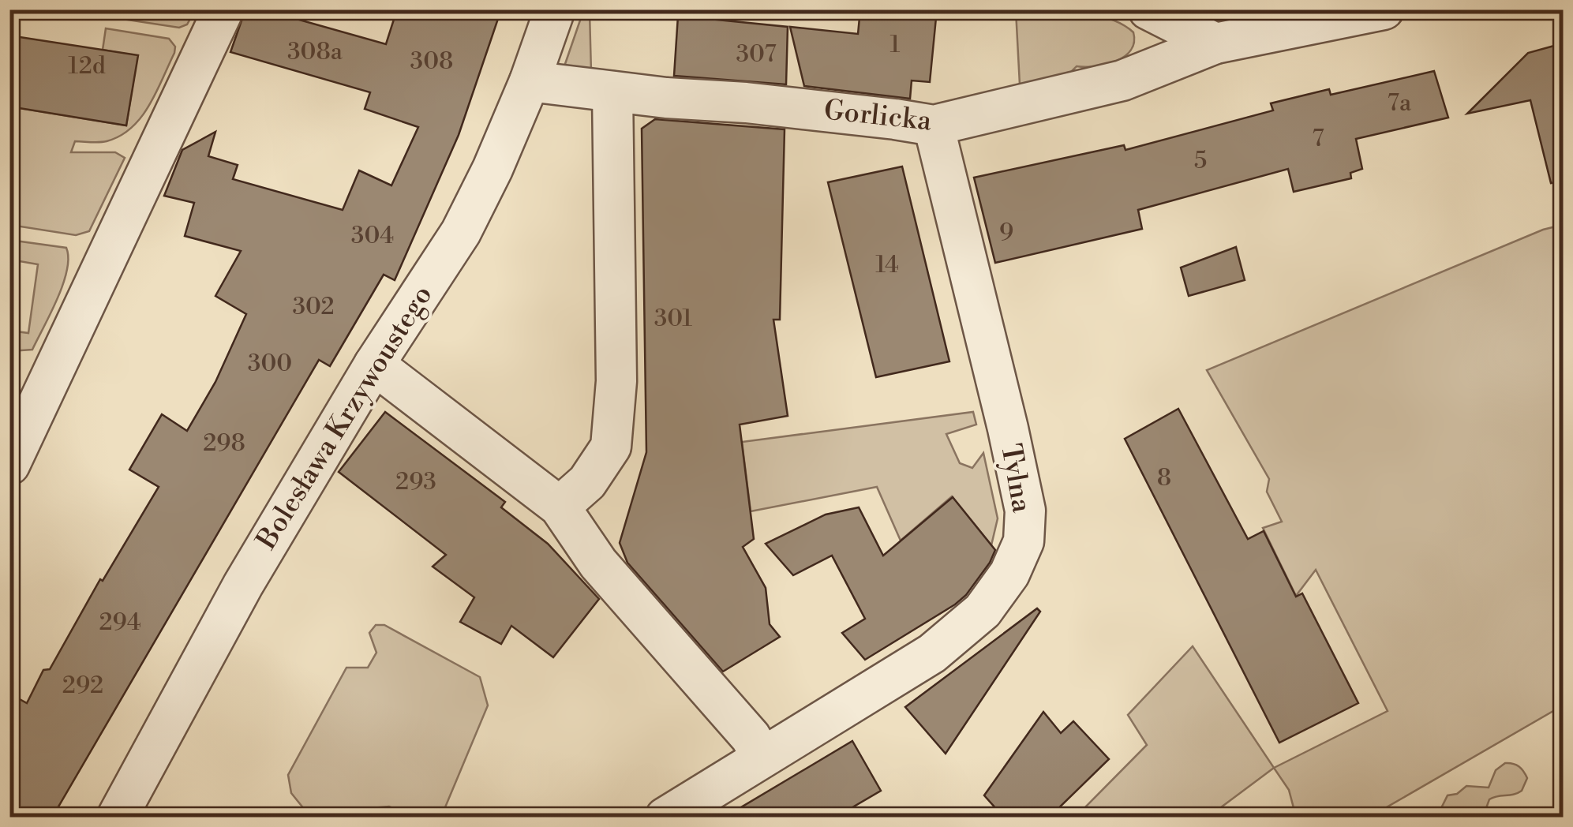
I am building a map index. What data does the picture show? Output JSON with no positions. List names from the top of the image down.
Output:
{
  "streets": {
    "street": ["Gorlicka", "Bolesława Krzywoustego", "Tylna"]
  },
  "crossings": [
    ["Gorlicka", "Bolesława Krzywoustego"],
    ["Gorlicka", "Tylna"]
  ],
  "house_numbers": [
    "1",
    "308a",
    "307",
    "308",
    "12d",
    "7a",
    "7",
    "5",
    "9",
    "304",
    "14",
    "302",
    "301",
    "300",
    "298",
    "8",
    "293",
    "294",
    "292"
  ]
}
